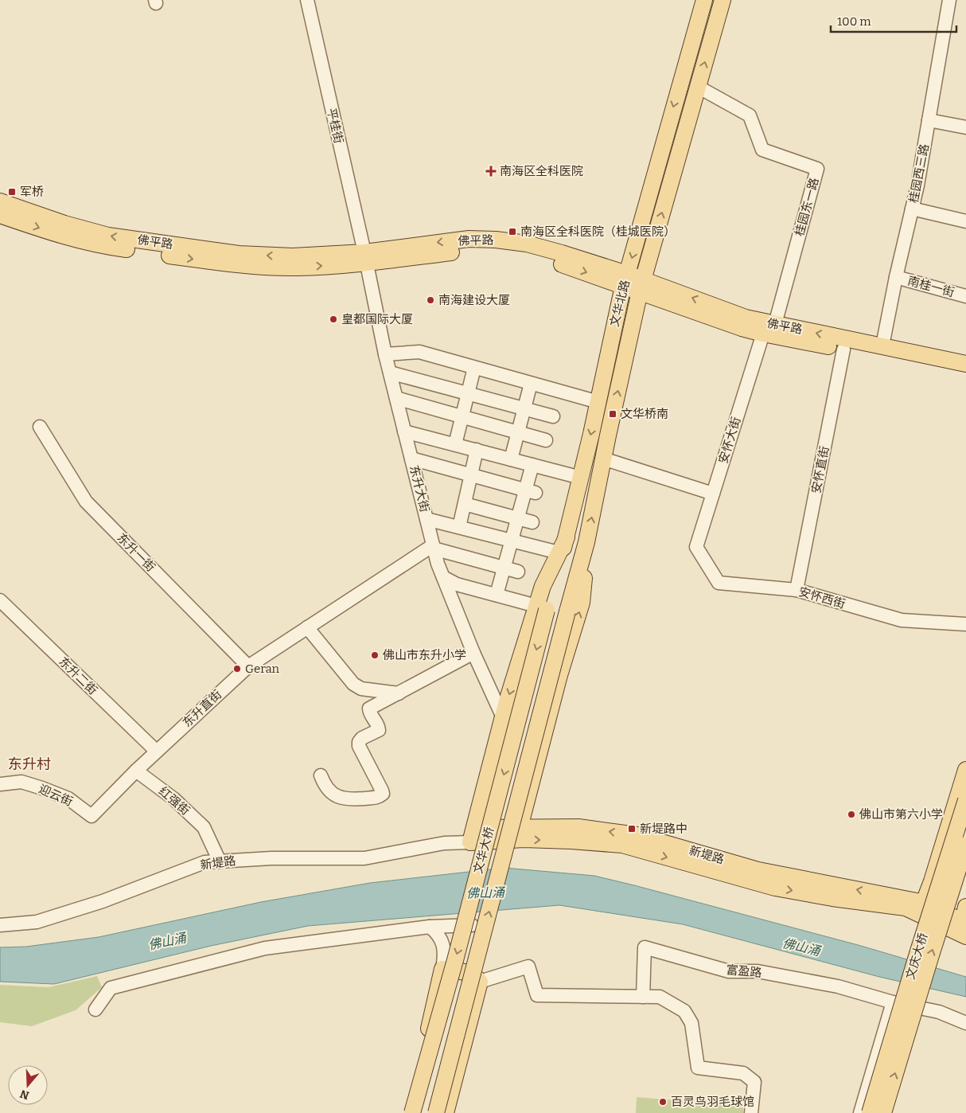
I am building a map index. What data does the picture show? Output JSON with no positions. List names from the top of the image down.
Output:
{
  "streets": {
    "main road": [
      "佛平路",
      "文华北路",
      "文华大桥",
      "新堤路",
      "文庆大桥"
    ],
    "street": [
      "平桂街",
      "桂园西三路",
      "桂园东一路",
      "南桂一街",
      "安怀大街",
      "安怀直街",
      "东升大街",
      "东升一街",
      "安怀西街",
      "东升二街",
      "东升直街",
      "迎云街",
      "红强街",
      "富盈路"
    ]
  },
  "crossings": [
    ["平桂街", "佛平路"],
    ["平桂街", "东升大街"],
    ["桂园西三路", "佛平路"],
    ["桂园西三路", "南桂一街"],
    ["桂园东一路", "佛平路"],
    ["桂园东一路", "安怀大街"],
    ["佛平路", "文华北路"],
    ["佛平路", "安怀大街"],
    ["佛平路", "安怀直街"],
    ["佛平路", "东升大街"],
    ["文华北路", "文华大桥"],
    ["安怀大街", "安怀西街"],
    ["安怀直街", "安怀西街"],
    ["东升大街", "东升直街"],
    ["东升一街", "东升直街"],
    ["东升二街", "东升直街"],
    ["迎云街", "红强街"],
    ["红强街", "新堤路"]
  ],
  "districts": ["东升村"],
  "water": ["佛山涌"],
  "places": {
    "health": ["南海区全科医院"],
    "transit": [
      "军桥",
      "南海区全科医院（桂城医院）",
      "文华桥南",
      "新堤路中"
    ],
    "other": [
      "南海建设大厦",
      "皇都国际大厦",
      "佛山市东升小学",
      "Geran",
      "佛山市第六小学",
      "百灵鸟羽毛球馆"
    ]
  },
  "scale_bar": "100 m",
  "north": "bottom"
}
